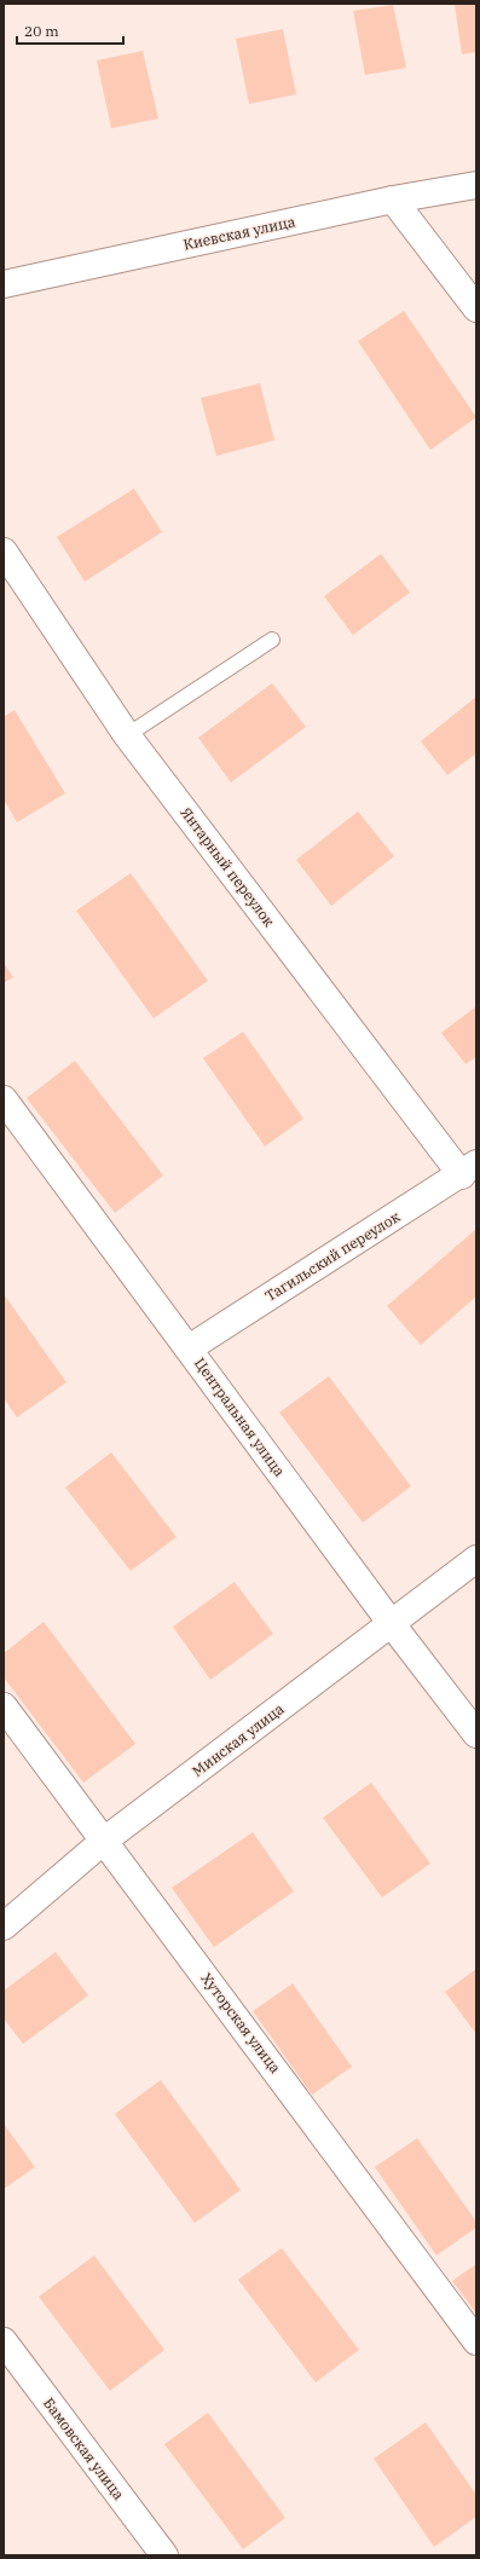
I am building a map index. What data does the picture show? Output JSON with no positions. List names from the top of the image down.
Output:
{
  "streets": {
    "street": [
      "Киевская улица",
      "Янтарный переулок",
      "Тагильский переулок",
      "Центральная улица",
      "Минская улица",
      "Хуторская улица",
      "Бамовская улица"
    ]
  },
  "crossings": [
    ["Янтарный переулок", "Тагильский переулок"],
    ["Тагильский переулок", "Центральная улица"],
    ["Центральная улица", "Минская улица"],
    ["Минская улица", "Хуторская улица"]
  ],
  "scale_bar": "20 m"
}
